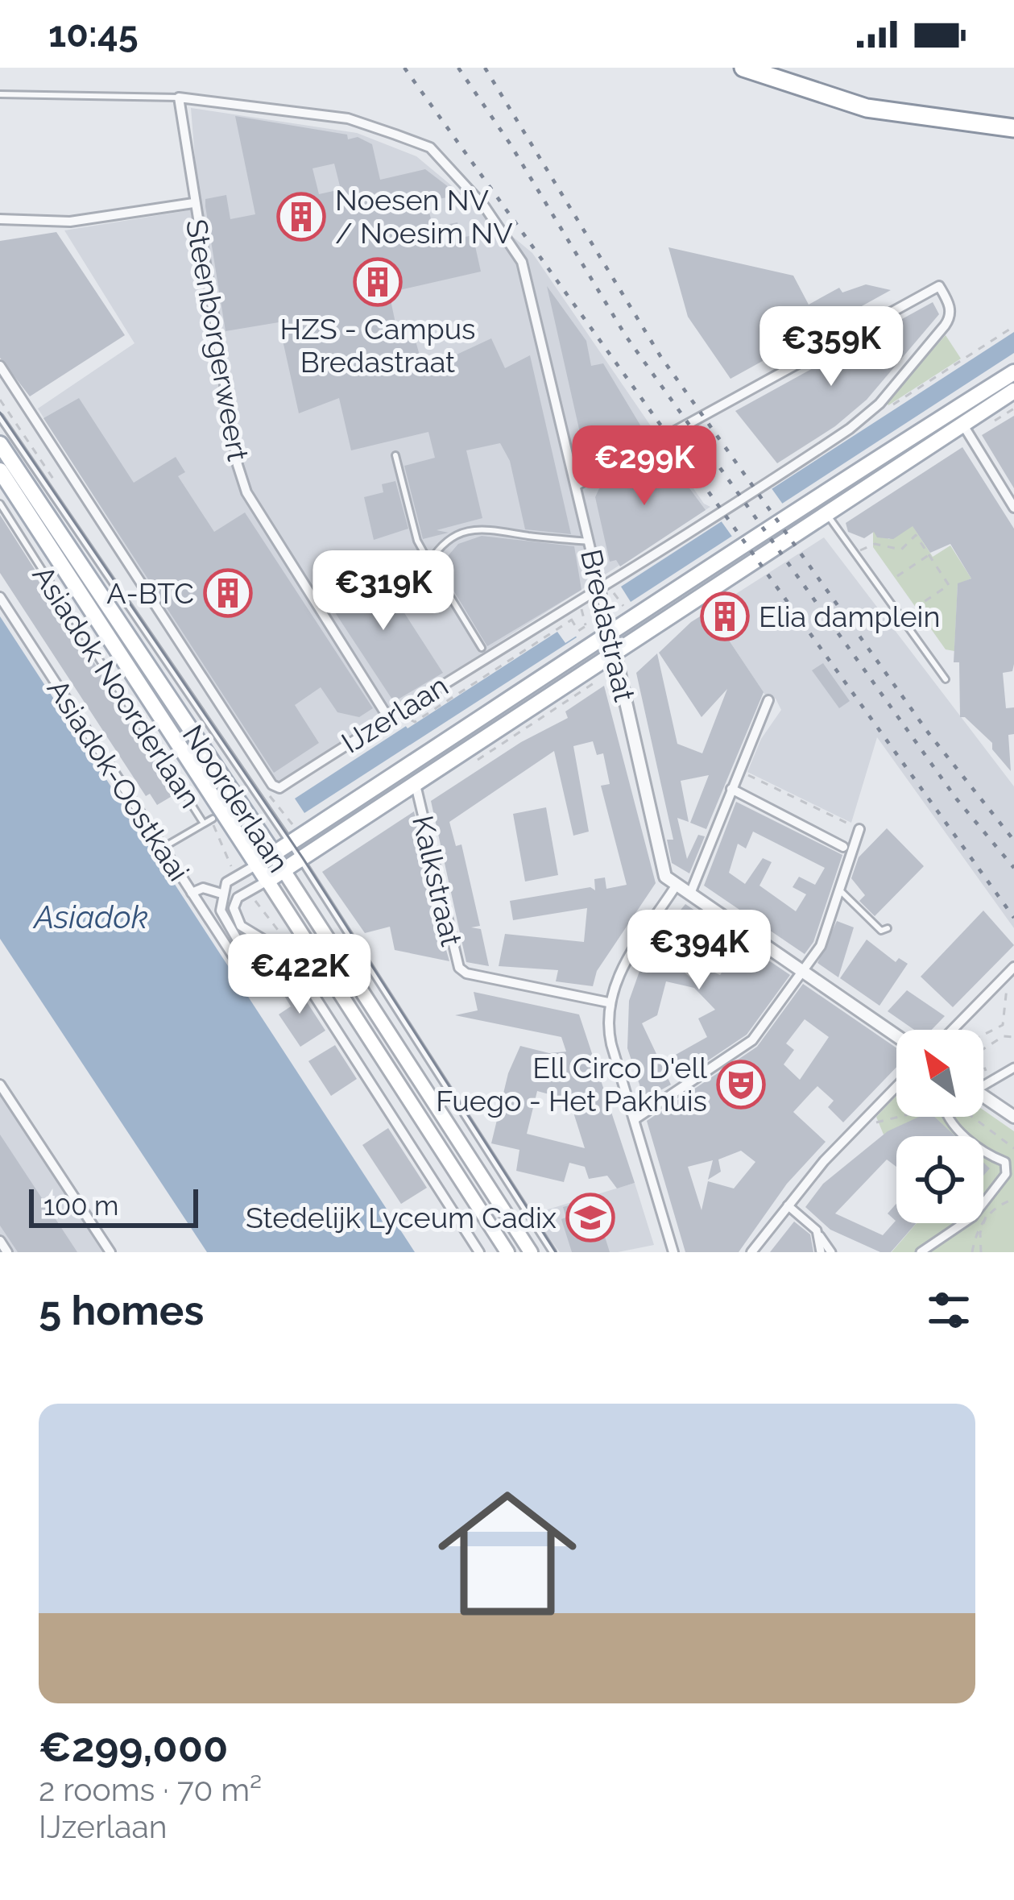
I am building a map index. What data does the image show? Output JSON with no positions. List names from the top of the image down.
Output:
{
  "streets": {
    "main road": ["Bredastraat", "IJzerlaan", "Noorderlaan"],
    "street": ["Steenborgerweert", "Asiadok-Oostkaai", "Kalkstraat"],
    "lane": ["Asiadok Noorderlaan"]
  },
  "crossings": [
    ["Steenborgerweert", "Bredastraat"],
    ["Steenborgerweert", "IJzerlaan"],
    ["Bredastraat", "IJzerlaan"],
    ["Asiadok Noorderlaan", "Asiadok-Oostkaai"],
    ["IJzerlaan", "Asiadok-Oostkaai"],
    ["IJzerlaan", "Noorderlaan"],
    ["Asiadok-Oostkaai", "Noorderlaan"]
  ],
  "water": ["Asiadok"],
  "places": {
    "building": [
      "Noesen NV / Noesim NV",
      "HZS - Campus Bredastraat",
      "A-BTC",
      "Elia damplein"
    ],
    "theatre": ["Ell Circo D'ell Fuego - Het Pakhuis"],
    "school or university": ["Stedelijk Lyceum Cadix"]
  },
  "scale_bar": "100 m",
  "north": "top left",
  "page": {
    "status": "10:45",
    "price": [
      "€359K",
      "€299K",
      "€319K",
      "€394K",
      "€422K"
    ],
    "scale": "100 m",
    "heading": "5 homes",
    "list": [
      {
        "name": "€299,000",
        "note": "2 rooms · 70 m² · IJzerlaan"
      }
    ]
  }
}
